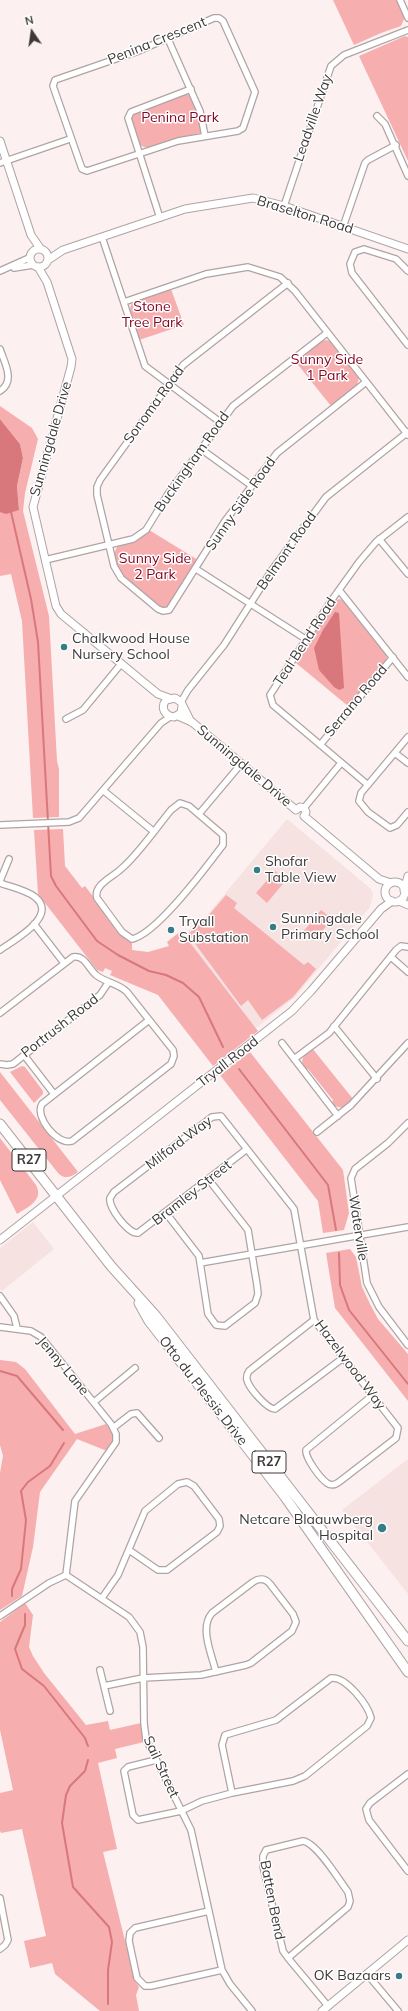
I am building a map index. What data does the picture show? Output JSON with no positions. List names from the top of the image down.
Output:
{
  "streets": {
    "main road": ["R27", "Otto du Plessis Drive"],
    "street": [
      "Penina Crescent",
      "Leadville Way",
      "Braselton Road",
      "Sonoma Road",
      "Sunningdale Drive",
      "Buckingham Road",
      "Sunny Side Road",
      "Belmont Road",
      "Teal Bend Road",
      "Serrano Road",
      "Portrush Road",
      "Tryall Road",
      "Milford Way",
      "Bramley Street",
      "Waterville",
      "Hazelwood Way",
      "Jenny Lane",
      "Sail Street",
      "Batten Bend"
    ]
  },
  "crossings": [
    ["Leadville Way", "Braselton Road"],
    ["Braselton Road", "Sunningdale Drive"],
    ["Sonoma Road", "Buckingham Road"],
    ["Sonoma Road", "Sunny Side Road"],
    ["Sunningdale Drive", "Buckingham Road"],
    ["Sunningdale Drive", "Belmont Road"],
    ["Sunningdale Drive", "Tryall Road"],
    ["Buckingham Road", "Sunny Side Road"],
    ["Teal Bend Road", "Serrano Road"],
    ["Tryall Road", "R27"],
    ["Tryall Road", "Otto du Plessis Drive"],
    ["Milford Way", "Bramley Street"],
    ["Milford Way", "Hazelwood Way"],
    ["R27", "Otto du Plessis Drive"]
  ],
  "parks": [
    "Penina Park",
    "Stone Tree Park",
    "Sunny Side 1 Park",
    "Sunny Side 2 Park"
  ],
  "places": [
    "Chalkwood House Nursery School",
    "Shofar Table View",
    "Sunningdale Primary School",
    "Tryall Substation",
    "Netcare Blaauwberg Hospital",
    "OK Bazaars"
  ],
  "north": "top"
}
